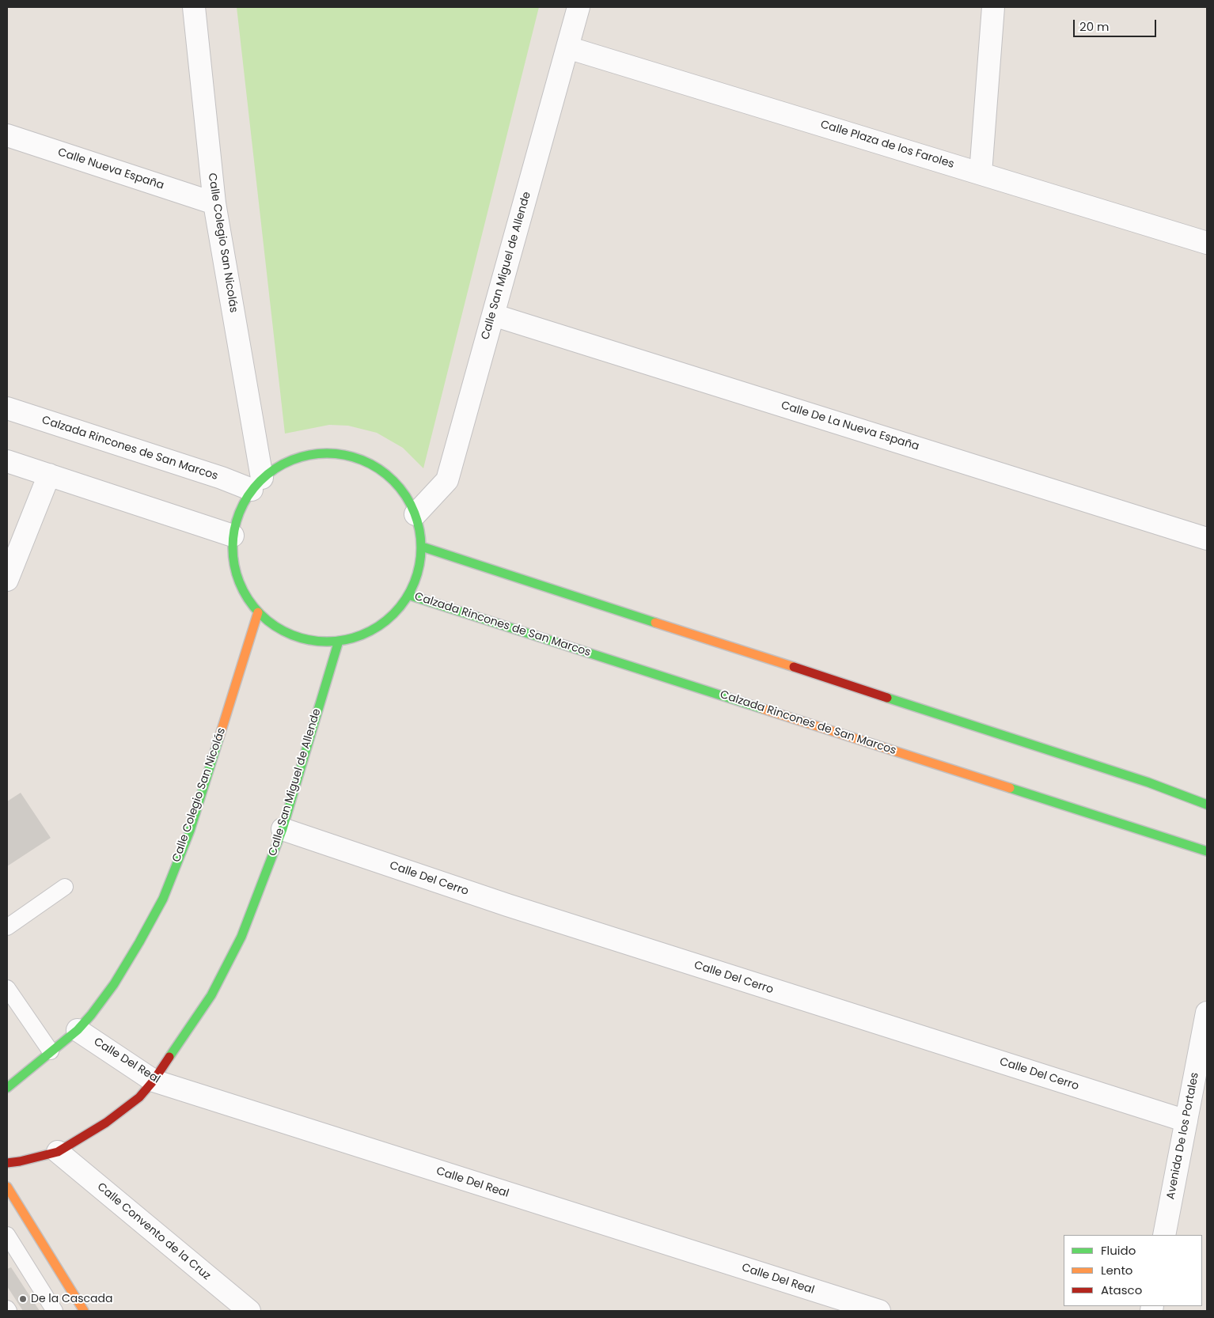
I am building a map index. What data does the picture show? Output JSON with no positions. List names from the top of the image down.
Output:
{
  "streets": {
    "street": [
      "Calle Plaza de los Faroles",
      "Calle Nueva España",
      "Calle Colegio San Nicolás",
      "Calle San Miguel de Allende",
      "Calle De La Nueva España",
      "Calzada Rincones de San Marcos",
      "Calle Del Cerro",
      "Calle Del Real",
      "Avenida De los Portales",
      "Calle Convento de la Cruz"
    ]
  },
  "crossings": [
    ["Calle Plaza de los Faroles", "Calle San Miguel de Allende"],
    ["Calle Nueva España", "Calle Colegio San Nicolás"],
    ["Calle Colegio San Nicolás", "Calzada Rincones de San Marcos"],
    ["Calle Colegio San Nicolás", "Calle Del Real"],
    ["Calle San Miguel de Allende", "Calle De La Nueva España"],
    ["Calle San Miguel de Allende", "Calle Del Cerro"],
    ["Calle San Miguel de Allende", "Calle Del Real"],
    ["Calle San Miguel de Allende", "Calle Convento de la Cruz"],
    ["Calle Del Cerro", "Avenida De los Portales"]
  ],
  "places": ["De la Cascada"],
  "legend": ["Fluido", "Lento", "Atasco"],
  "scale_bar": "20 m"
}
